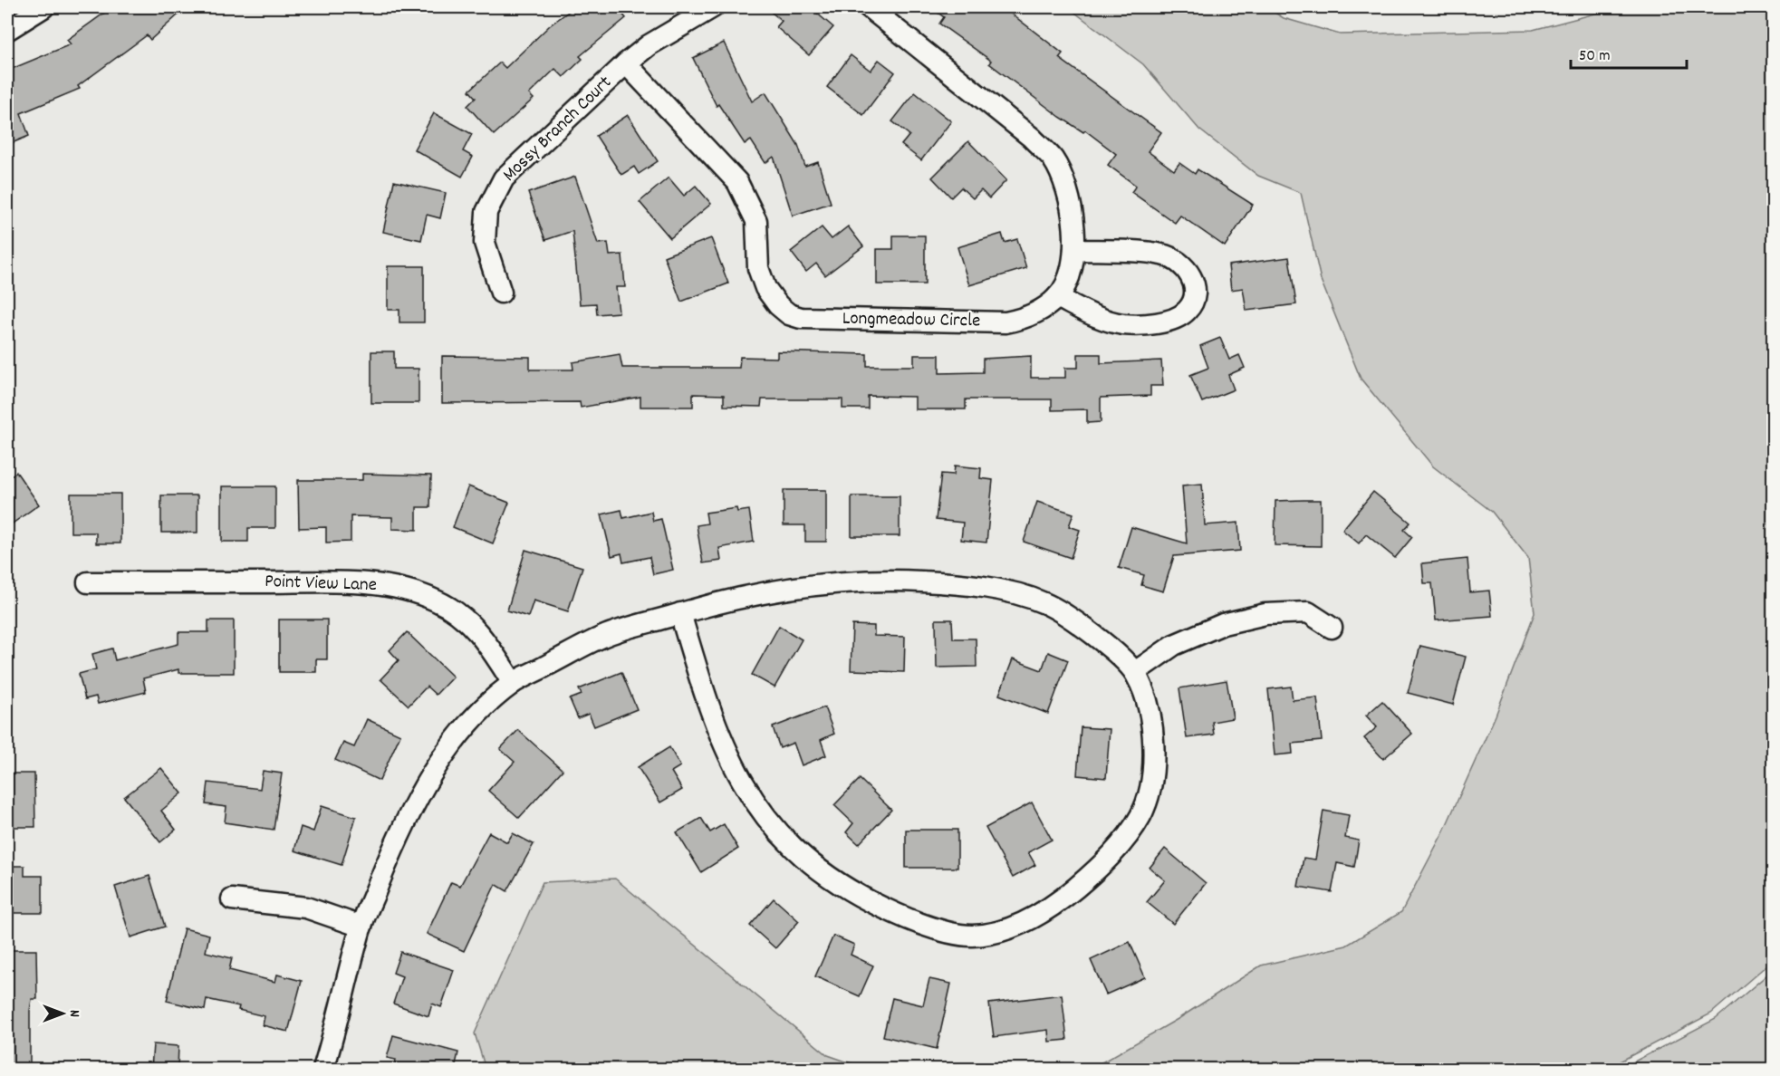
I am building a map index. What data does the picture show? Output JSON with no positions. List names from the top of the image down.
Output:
{
  "streets": {
    "street": ["Mossy Branch Court", "Longmeadow Circle", "Point View Lane"]
  },
  "crossings": [
    ["Mossy Branch Court", "Longmeadow Circle"]
  ],
  "scale_bar": "50 m",
  "north": "right"
}
